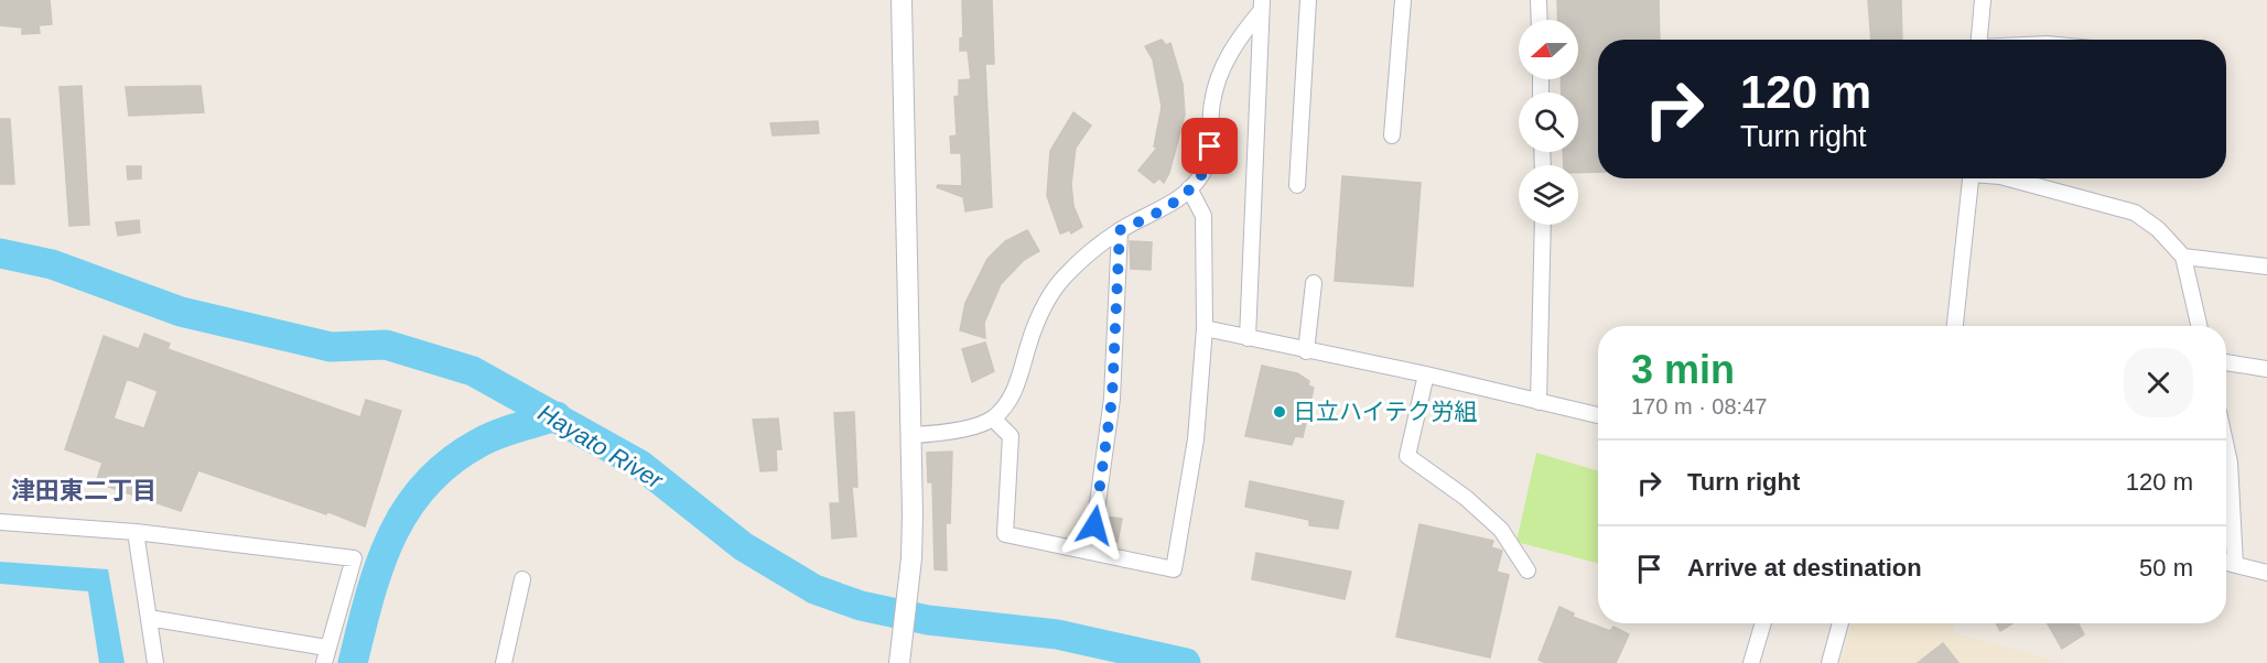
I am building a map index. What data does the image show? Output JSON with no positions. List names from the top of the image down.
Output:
{
  "districts": ["津田東二丁目"],
  "water": ["Hayato River"],
  "places": ["日立ハイテク労組"],
  "north": "left",
  "page": {
    "turn": ["120 m", "Turn right"],
    "heading": ["3 min", "170 m · 08:47"],
    "list": [
      {
        "name": "Turn right",
        "value": "120 m"
      },
      {
        "name": "Arrive at destination",
        "value": "50 m"
      }
    ]
  }
}
